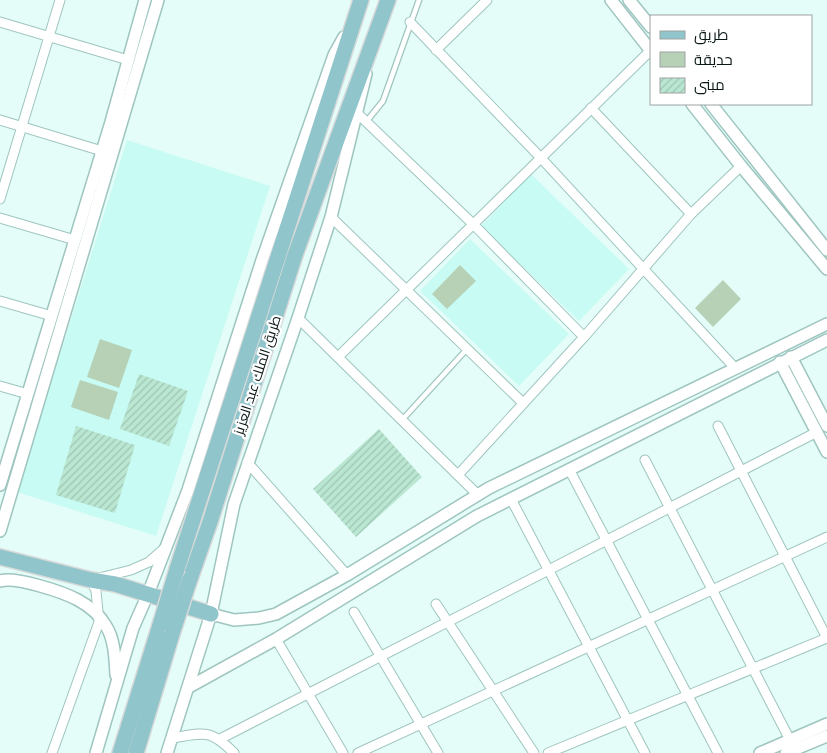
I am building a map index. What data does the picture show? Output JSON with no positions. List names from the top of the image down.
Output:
{
  "streets": {
    "main road": ["طريق الملك عبد العزيز"]
  },
  "legend": ["طريق", "حديقة", "مبنى"]
}
